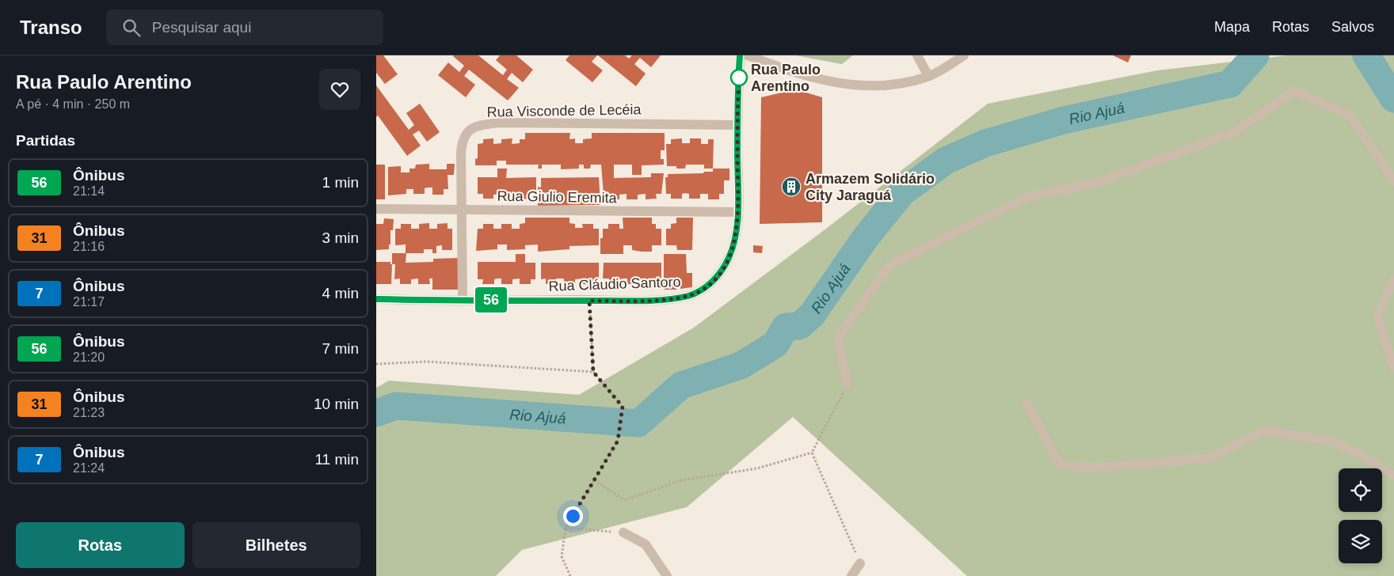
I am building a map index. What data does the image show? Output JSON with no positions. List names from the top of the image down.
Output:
{
  "streets": {
    "street": ["Rua Visconde de Lecéia", "Rua Giulio Eremita", "Rua Cláudio Santoro"]
  },
  "crossings": [
    ["Rua Visconde de Lecéia", "Rua Giulio Eremita"],
    ["Rua Visconde de Lecéia", "Rua Cláudio Santoro"],
    ["Rua Giulio Eremita", "Rua Cláudio Santoro"]
  ],
  "water": ["Rio Ajuá"],
  "places": {
    "other": ["Rua Paulo Arentino"],
    "building": ["Armazem Solidário City Jaraguá"]
  },
  "lines": ["bus line 56"],
  "page": {
    "header": "Transo",
    "search": "Pesquisar aqui",
    "nav": ["Mapa", "Rotas", "Salvos"],
    "heading": [
      ["Rua Paulo Arentino", "A pé · 4 min · 250 m"],
      "Partidas"
    ],
    "on_map": "56",
    "list": [
      {
        "mark": "56",
        "name": "Ônibus",
        "note": "21:14",
        "value": "1 min"
      },
      {
        "mark": "31",
        "name": "Ônibus",
        "note": "21:16",
        "value": "3 min"
      },
      {
        "mark": "7",
        "name": "Ônibus",
        "note": "21:17",
        "value": "4 min"
      },
      {
        "mark": "56",
        "name": "Ônibus",
        "note": "21:20",
        "value": "7 min"
      },
      {
        "mark": "31",
        "name": "Ônibus",
        "note": "21:23",
        "value": "10 min"
      },
      {
        "mark": "7",
        "name": "Ônibus",
        "note": "21:24",
        "value": "11 min"
      }
    ],
    "buttons": ["Rotas", "Bilhetes"]
  }
}
